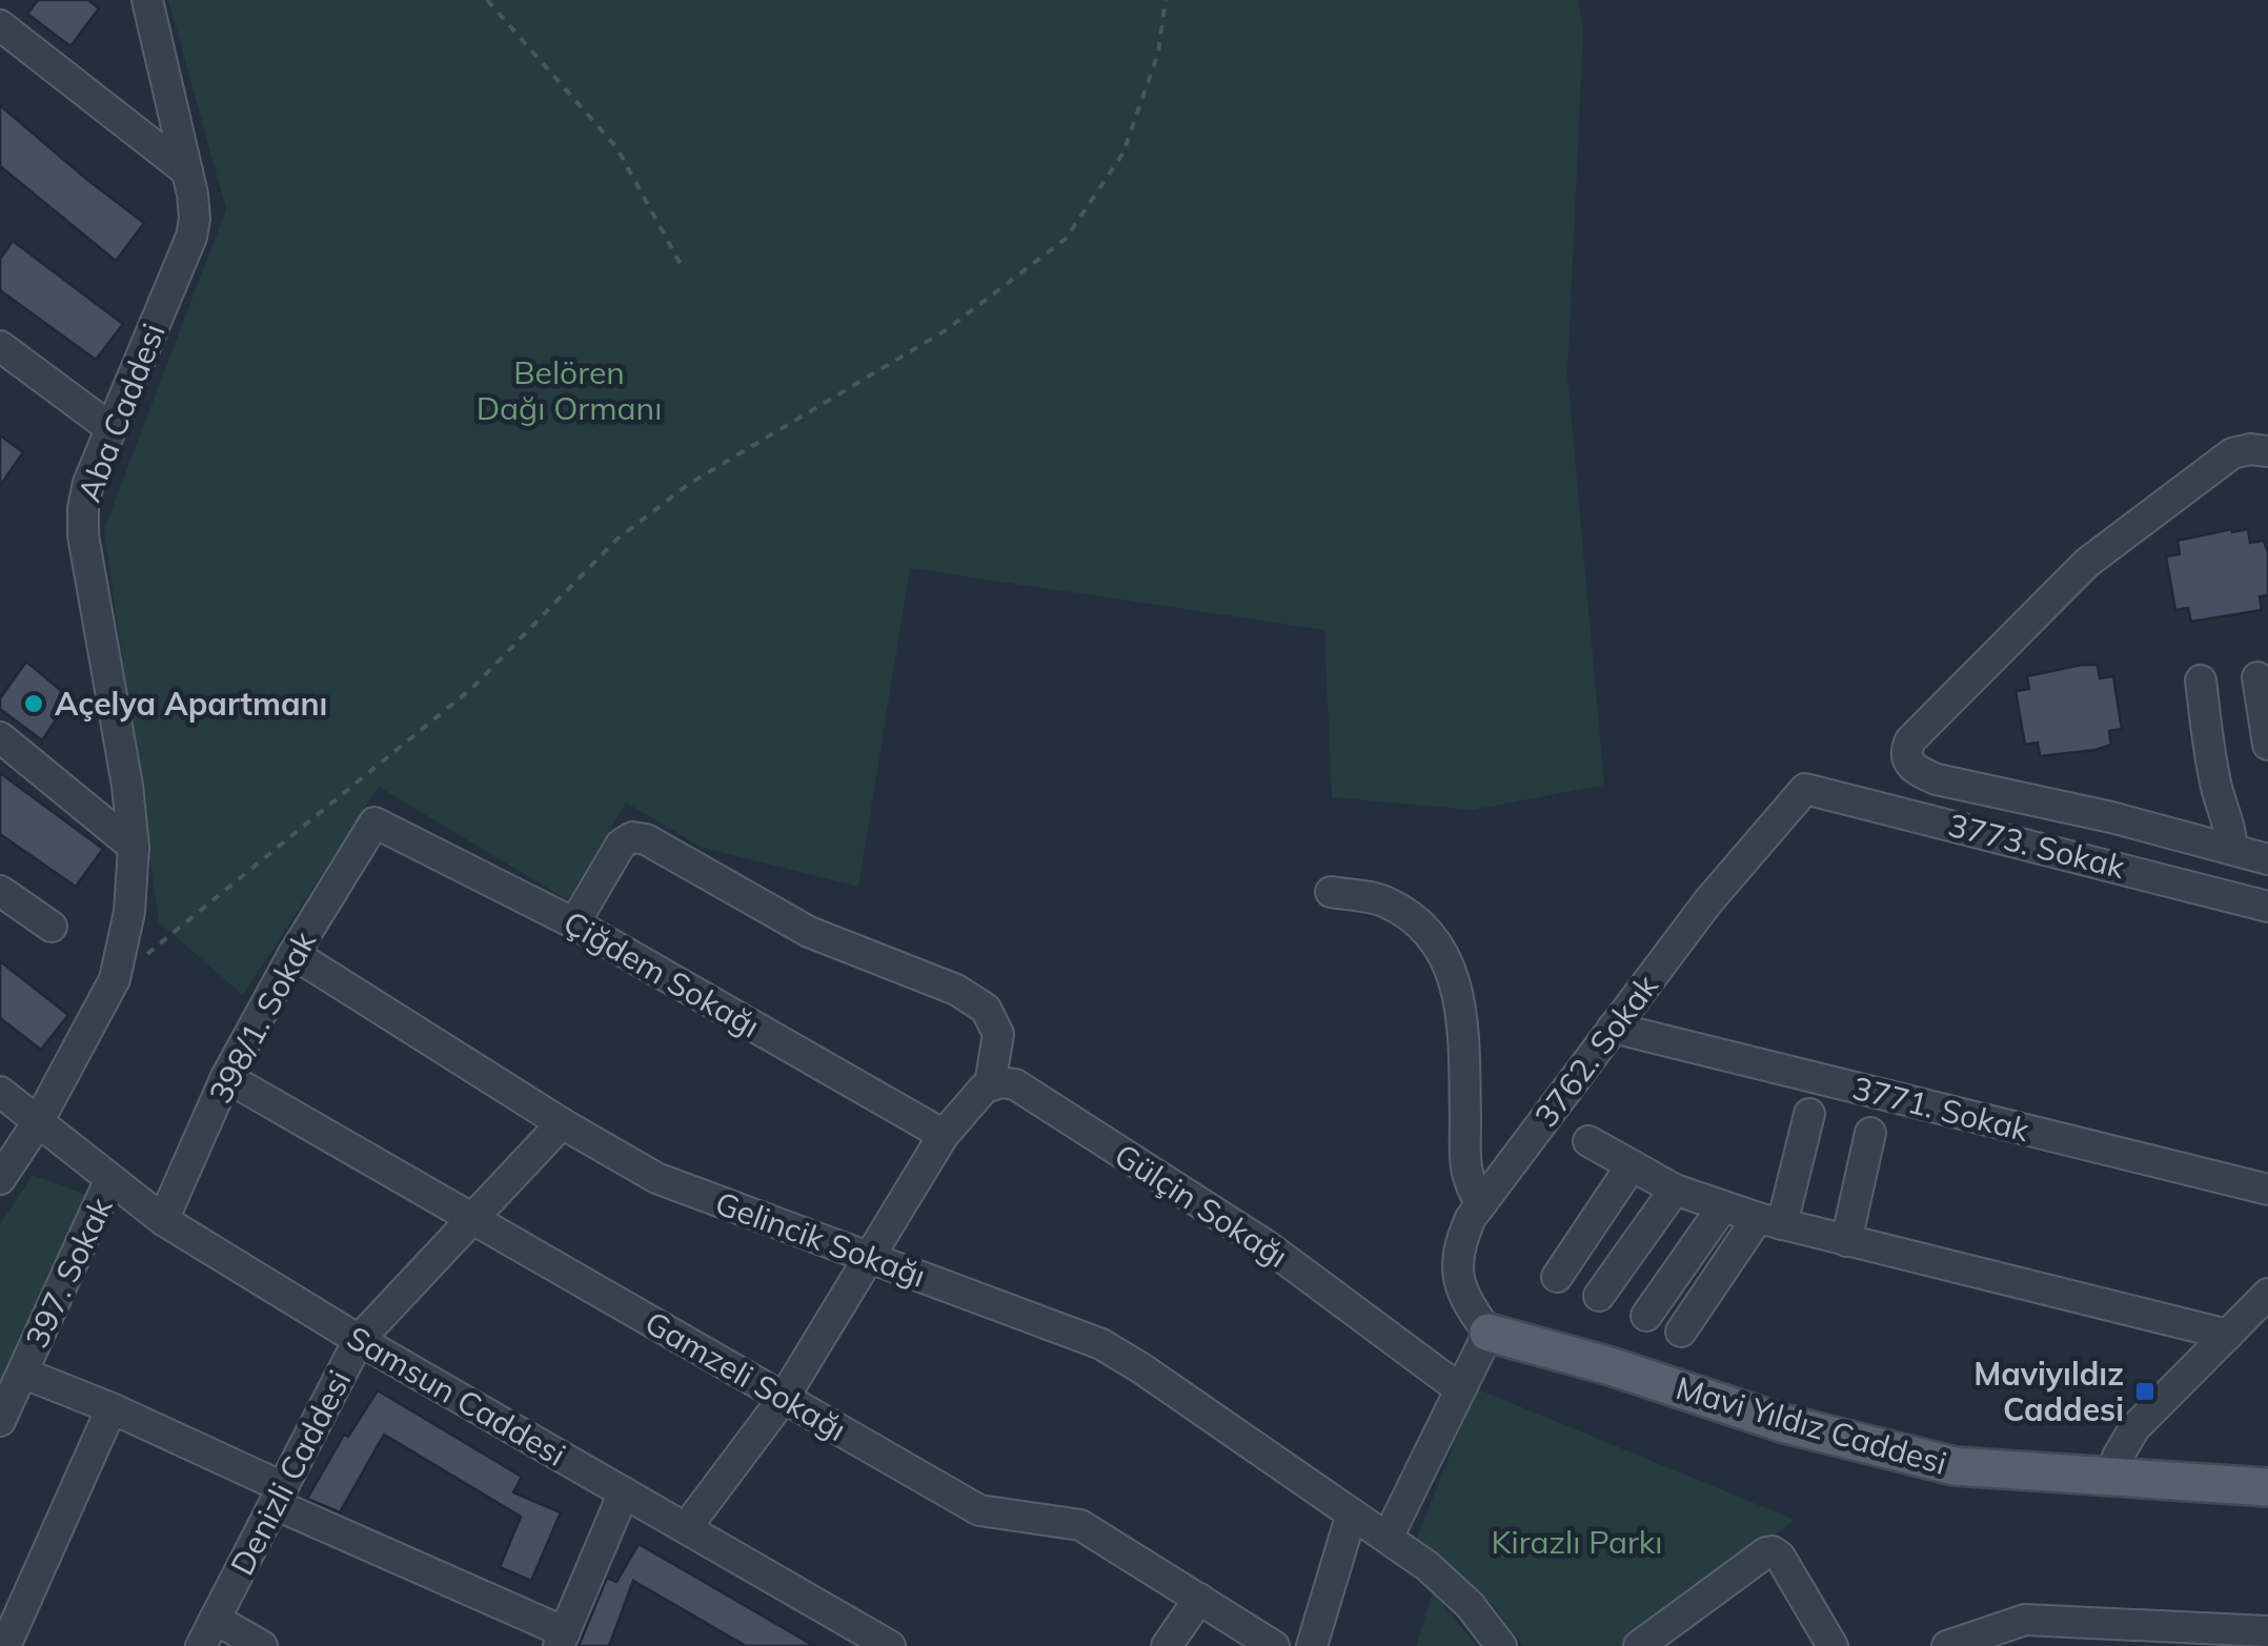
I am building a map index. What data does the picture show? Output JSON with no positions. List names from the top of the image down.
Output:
{
  "streets": {
    "main road": ["Mavi Yıldız Caddesi"],
    "street": [
      "Aba Caddesi",
      "3773. Sokak",
      "Çiğdem Sokağı",
      "398/1. Sokak",
      "3762. Sokak",
      "3771. Sokak",
      "Gülçin Sokağı",
      "Gelincik Sokağı",
      "397. Sokak",
      "Gamzeli Sokağı",
      "Samsun Caddesi",
      "Denizli Caddesi"
    ]
  },
  "crossings": [
    ["Aba Caddesi", "Samsun Caddesi"],
    ["3773. Sokak", "3762. Sokak"],
    ["Çiğdem Sokağı", "398/1. Sokak"],
    ["398/1. Sokak", "Gelincik Sokağı"],
    ["398/1. Sokak", "Gamzeli Sokağı"],
    ["398/1. Sokak", "Samsun Caddesi"],
    ["3762. Sokak", "3771. Sokak"],
    ["3762. Sokak", "Mavi Yıldız Caddesi"],
    ["Gelincik Sokağı", "Denizli Caddesi"],
    ["397. Sokak", "Samsun Caddesi"],
    ["Gamzeli Sokağı", "Denizli Caddesi"],
    ["Samsun Caddesi", "Denizli Caddesi"]
  ],
  "parks": ["Belören Dağı Ormanı", "Kirazlı Parkı"],
  "places": {
    "other": ["Açelya Apartmanı"],
    "transit": ["Maviyıldız Caddesi"]
  }
}
